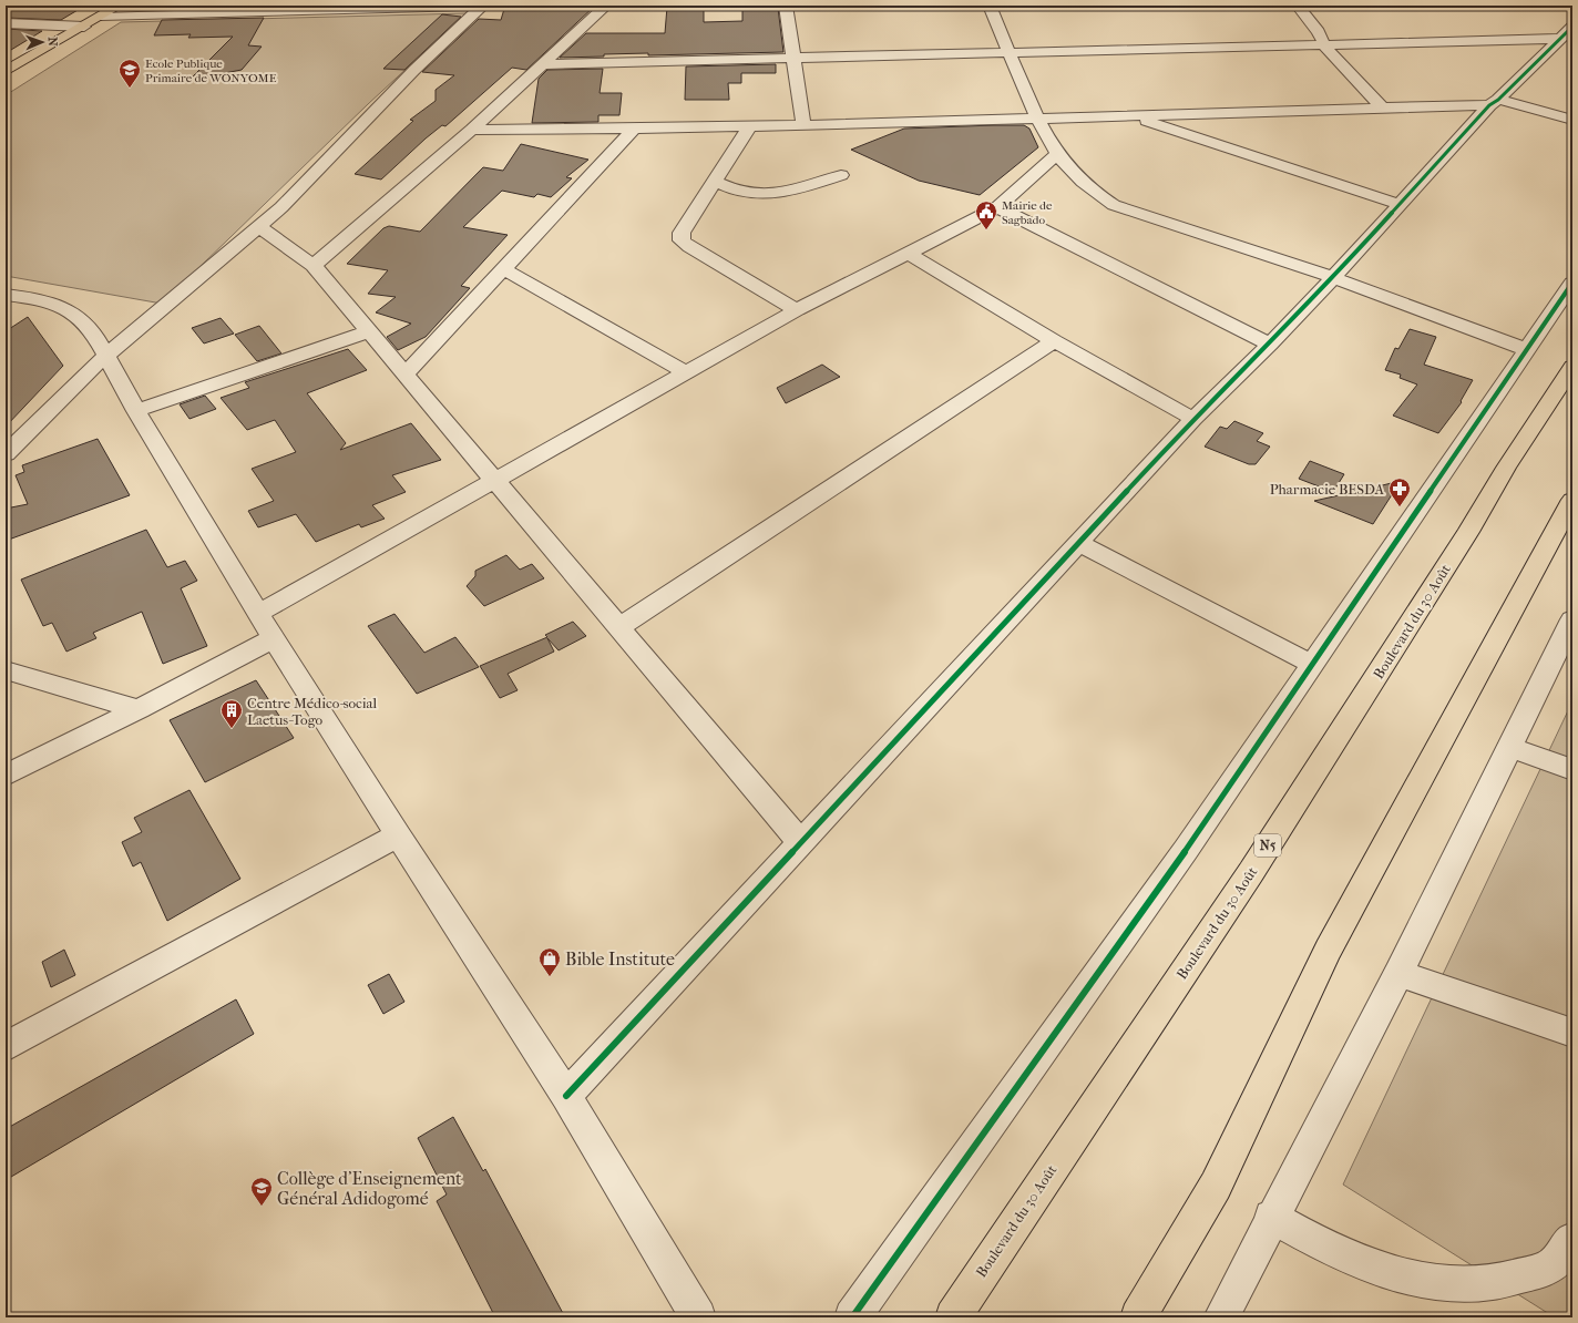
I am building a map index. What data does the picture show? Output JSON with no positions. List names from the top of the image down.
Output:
{
  "streets": {
    "main road": ["Boulevard du 30 Août", "N5"]
  },
  "places": {
    "school or university": ["Ecole Publique Primaire de WONYOME", "Collège d'Enseignement Général Adidogomé"],
    "public building": ["Mairie de Sagbado"],
    "pharmacy": ["Pharmacie BESDA"],
    "building": ["Centre Médico-social Laetus-Togo"],
    "shop": ["Bible Institute"]
  },
  "north": "right"
}
